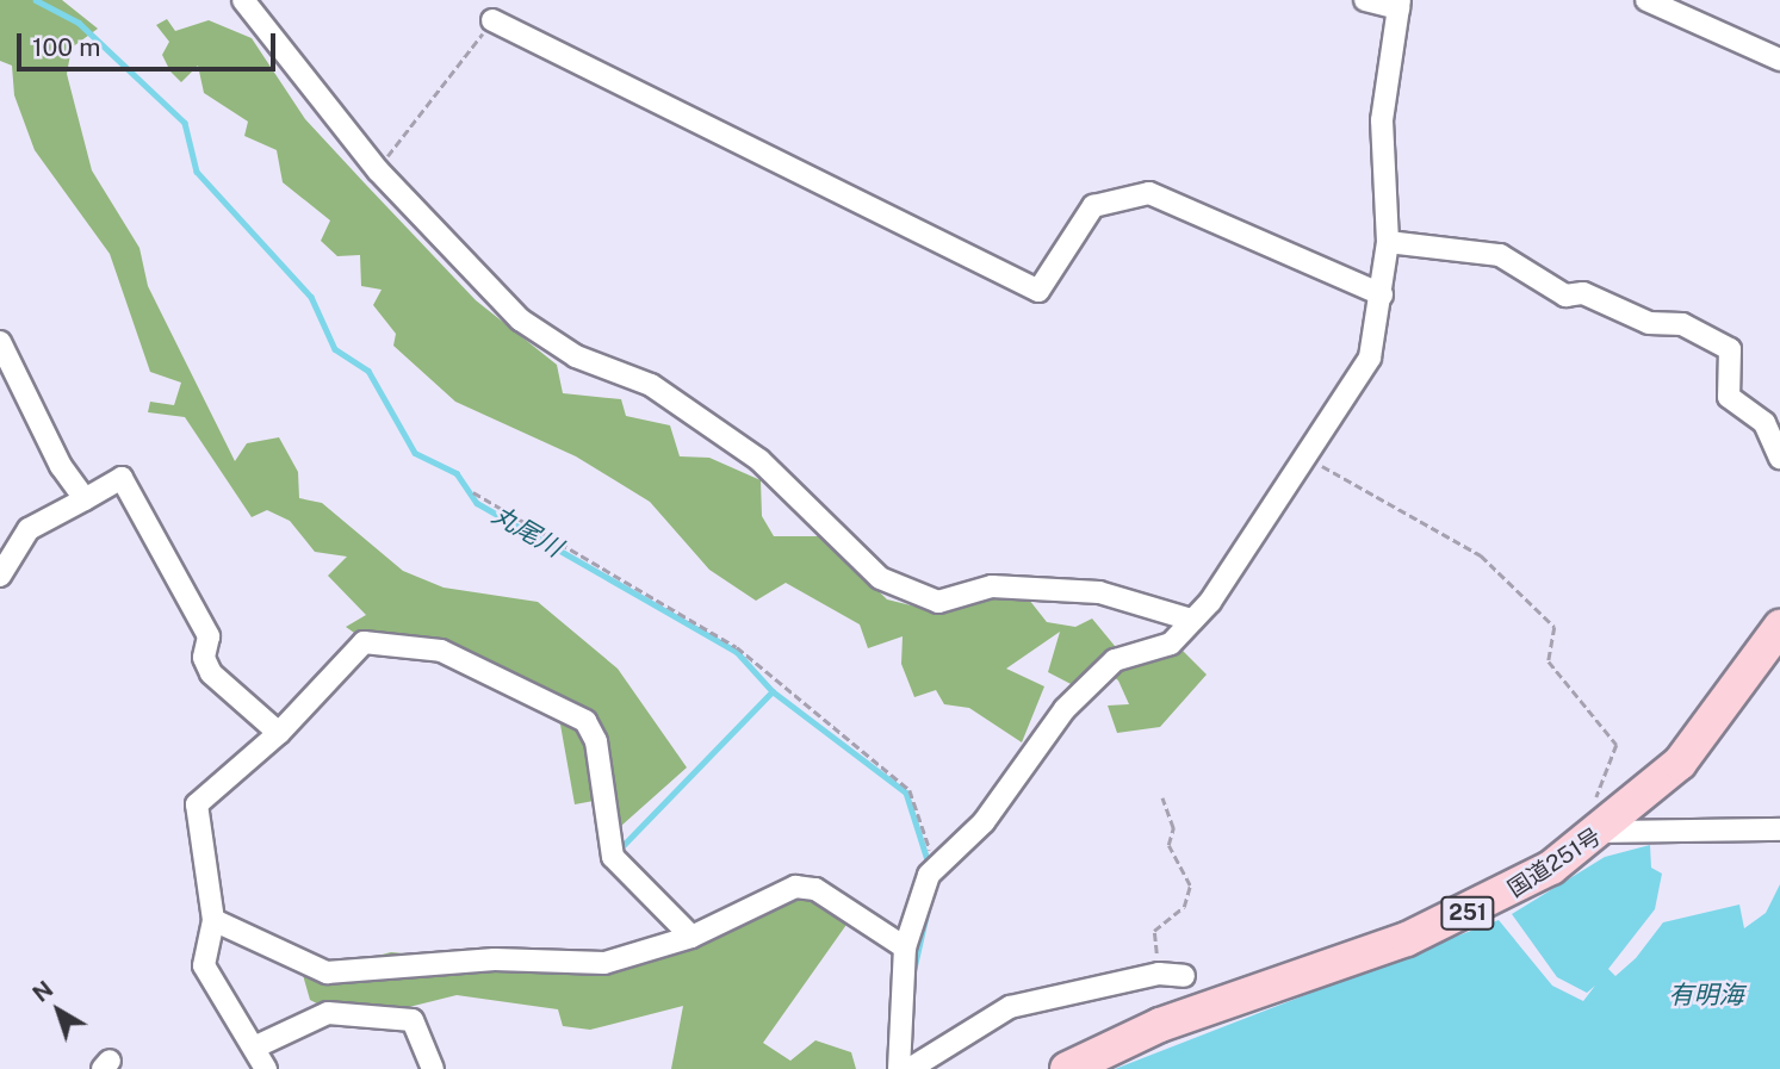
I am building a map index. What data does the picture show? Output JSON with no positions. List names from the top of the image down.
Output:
{
  "streets": {
    "highway": ["国道251号", "251"]
  },
  "water": ["丸尾川", "有明海"],
  "scale_bar": "100 m",
  "north": "top left"
}
